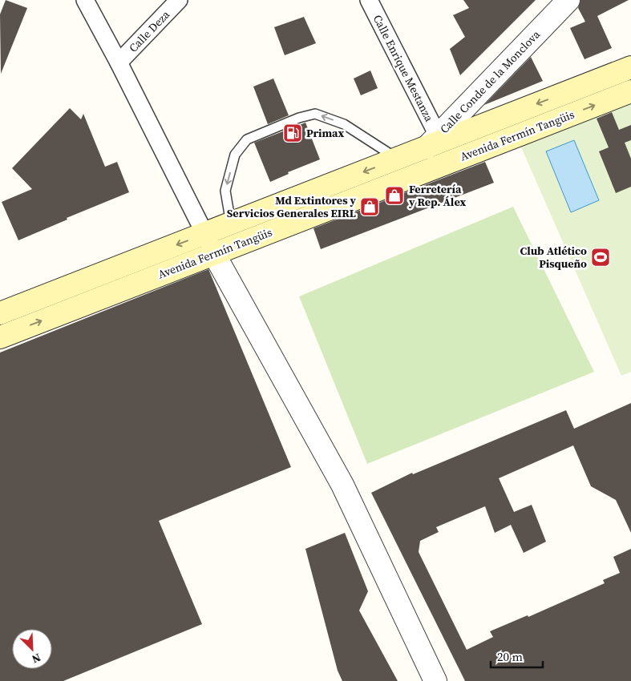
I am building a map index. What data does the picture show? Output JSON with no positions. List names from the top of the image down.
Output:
{
  "streets": {
    "main road": ["Avenida Fermín Tangüis"],
    "street": ["Calle Deza", "Calle Enrique Mestanza", "Calle Conde de la Monclova"]
  },
  "crossings": [
    ["Calle Enrique Mestanza", "Calle Conde de la Monclova"],
    ["Calle Enrique Mestanza", "Avenida Fermín Tangüis"],
    ["Calle Conde de la Monclova", "Avenida Fermín Tangüis"]
  ],
  "places": {
    "fuel station": ["Primax"],
    "shop": ["Ferretería y Rep. Álex", "Md Extintores y Servicios Generales EIRL"],
    "sports": ["Club Atlético Pisqueño"]
  },
  "scale_bar": "20 m",
  "north": "bottom right"
}
